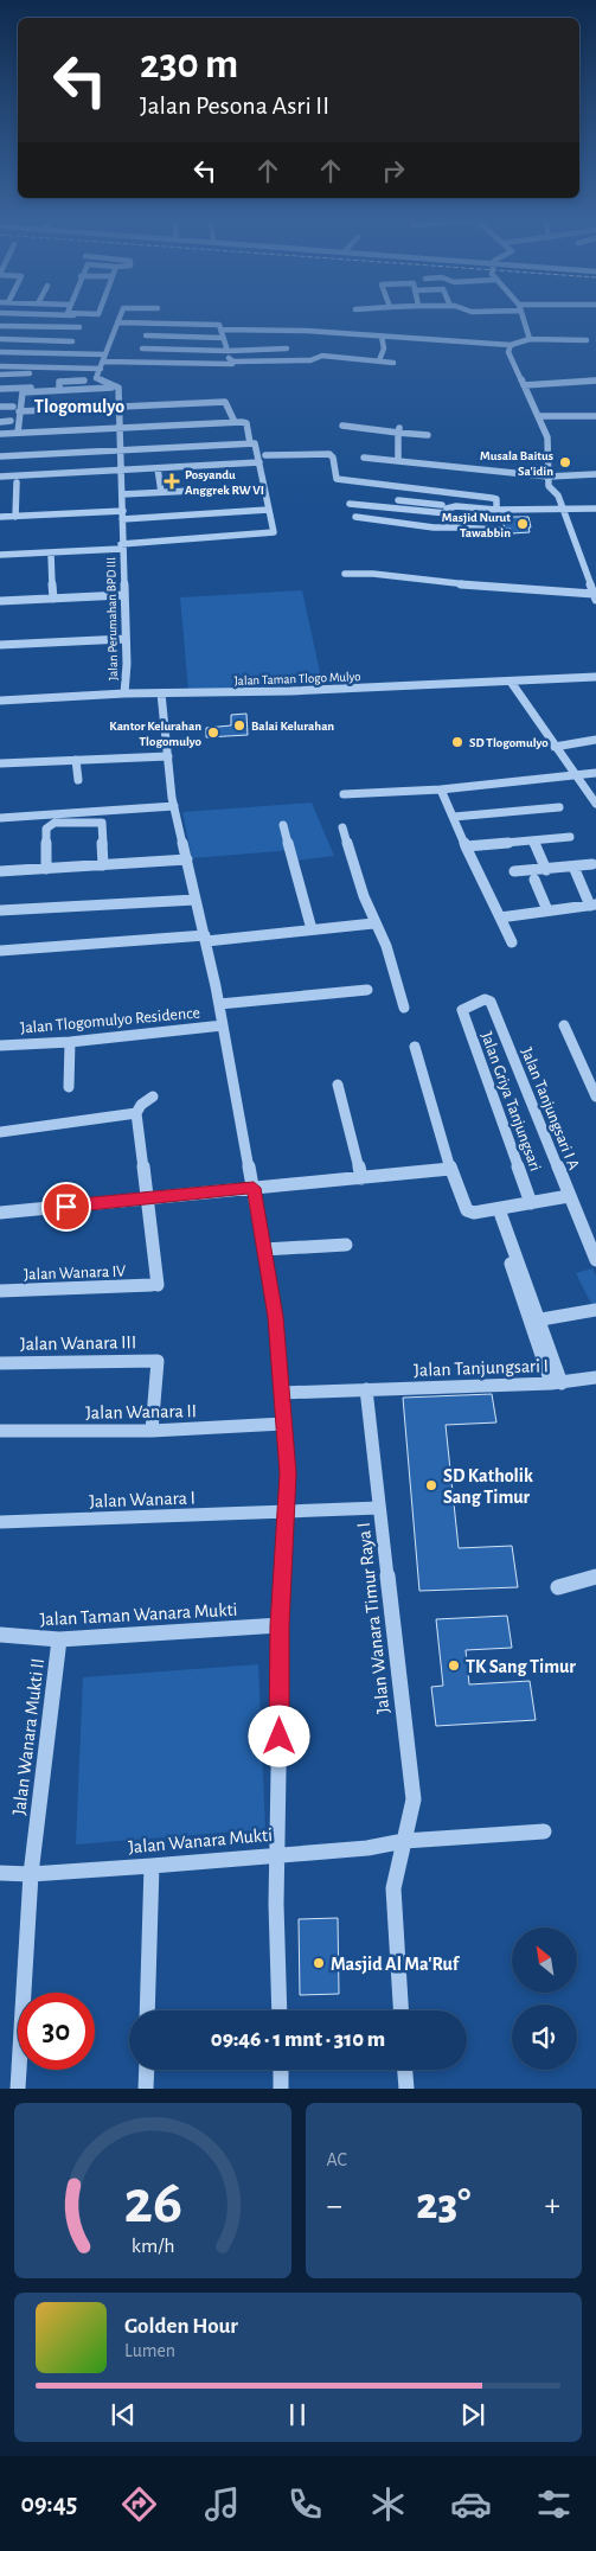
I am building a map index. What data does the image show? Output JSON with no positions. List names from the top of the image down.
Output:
{
  "streets": {
    "street": [
      "Jalan Perumahan BPD III",
      "Jalan Taman Tlogo Mulyo",
      "Jalan Tlogomulyo Residence",
      "Jalan Griya Tanjungsari",
      "Jalan Tanjungsari I A",
      "Jalan Wanara IV",
      "Jalan Wanara III",
      "Jalan Tanjungsari I",
      "Jalan Wanara II",
      "Jalan Wanara I",
      "Jalan Taman Wanara Mukti",
      "Jalan Wanara Timur Raya I",
      "Jalan Wanara Mukti II",
      "Jalan Wanara Mukti"
    ]
  },
  "crossings": [
    ["Jalan Perumahan BPD III", "Jalan Taman Tlogo Mulyo"],
    ["Jalan Griya Tanjungsari", "Jalan Tanjungsari I A"],
    ["Jalan Wanara III", "Jalan Wanara II"],
    ["Jalan Tanjungsari I", "Jalan Wanara Timur Raya I"],
    ["Jalan Wanara I", "Jalan Wanara Timur Raya I"],
    ["Jalan Taman Wanara Mukti", "Jalan Wanara Mukti II"],
    ["Jalan Wanara Timur Raya I", "Jalan Wanara Mukti"],
    ["Jalan Wanara Mukti II", "Jalan Wanara Mukti"]
  ],
  "districts": ["Tlogomulyo"],
  "places": {
    "other": [
      "Musala Baitus Sa'idin",
      "Masjid Nurut Tawabbin",
      "Balai Kelurahan",
      "Kantor Kelurahan Tlogomulyo",
      "SD Tlogomulyo",
      "SD Katholik Sang Timur",
      "TK Sang Timur",
      "Masjid Al Ma'Ruf"
    ],
    "health": ["Posyandu Anggrek RW VI"]
  },
  "north": "top left",
  "page": {
    "turn": ["230 m", "Jalan Pesona Asri II"],
    "limit": "30",
    "trip": "09:46 · 1 mnt · 310 m",
    "tile": "AC",
    "heat": ["−", "23°", "+"],
    "song": ["Golden Hour", "Lumen"],
    "tabs": "09:45",
    "gauge": ["26", "km/h"]
  }
}
